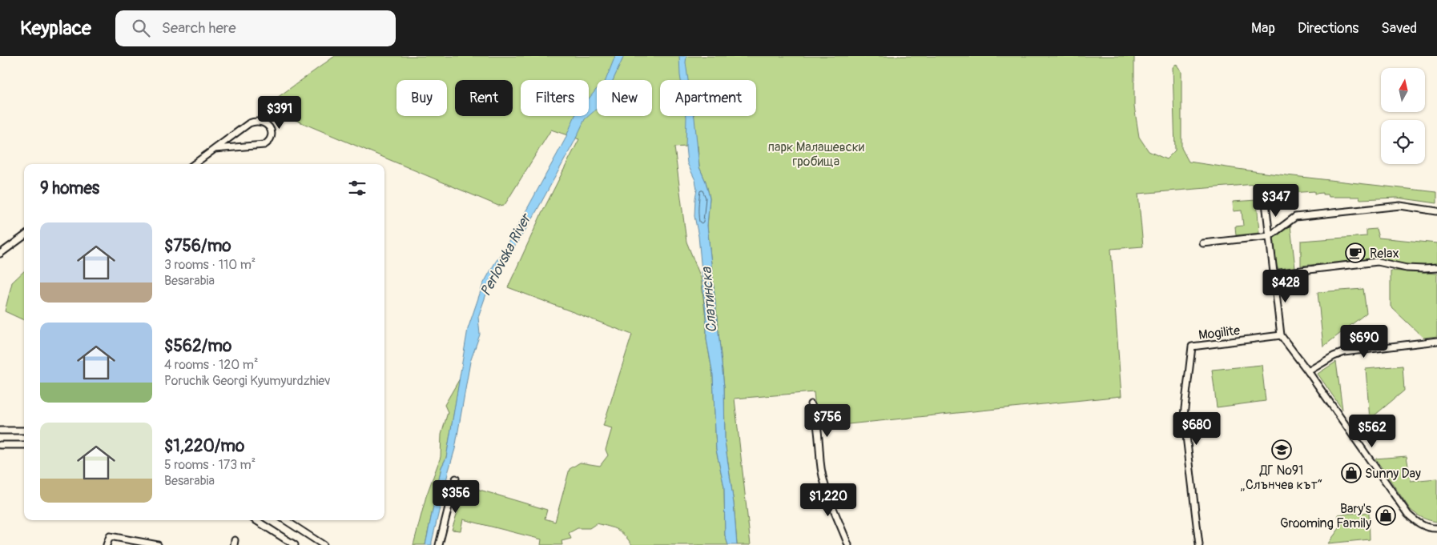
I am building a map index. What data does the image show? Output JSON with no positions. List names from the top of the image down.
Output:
{
  "streets": {
    "street": ["Mogilite"]
  },
  "water": ["Perlovska River", "Слатинска"],
  "parks": ["парк Малашевски гробища"],
  "places": {
    "cafe": ["Relax"],
    "school or university": ["ДГ №91 „Слънчев кът“"],
    "shop": ["Sunny Day", "Bary's Grooming Family"]
  },
  "north": "top",
  "page": {
    "header": "Keyplace",
    "search": "Search here",
    "nav": ["Map", "Directions", "Saved"],
    "chip": [
      "Buy",
      "Rent",
      "Filters",
      "New",
      "Apartment"
    ],
    "price": [
      "$391",
      "$347",
      "$428",
      "$690",
      "$756",
      "$680",
      "$562",
      "$356",
      "$1,220"
    ],
    "heading": "9 homes",
    "list": [
      {
        "name": "$756/mo",
        "note": "3 rooms · 110 m² · Besarabia"
      },
      {
        "name": "$562/mo",
        "note": "4 rooms · 120 m² · Poruchik Georgi Kyumyurdzhiev"
      },
      {
        "name": "$1,220/mo",
        "note": "5 rooms · 173 m² · Besarabia"
      }
    ]
  }
}
